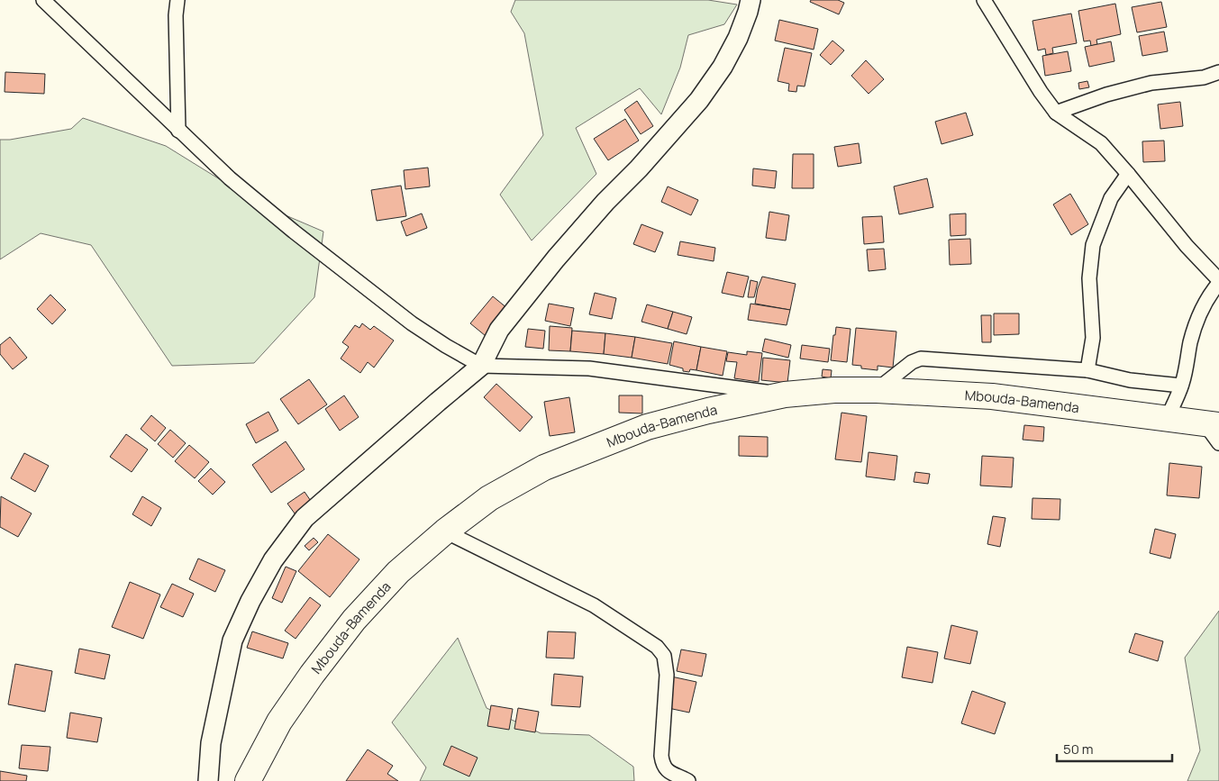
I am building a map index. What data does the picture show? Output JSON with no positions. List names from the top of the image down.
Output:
{
  "streets": {
    "highway": ["Mbouda-Bamenda"]
  },
  "scale_bar": "50 m"
}
